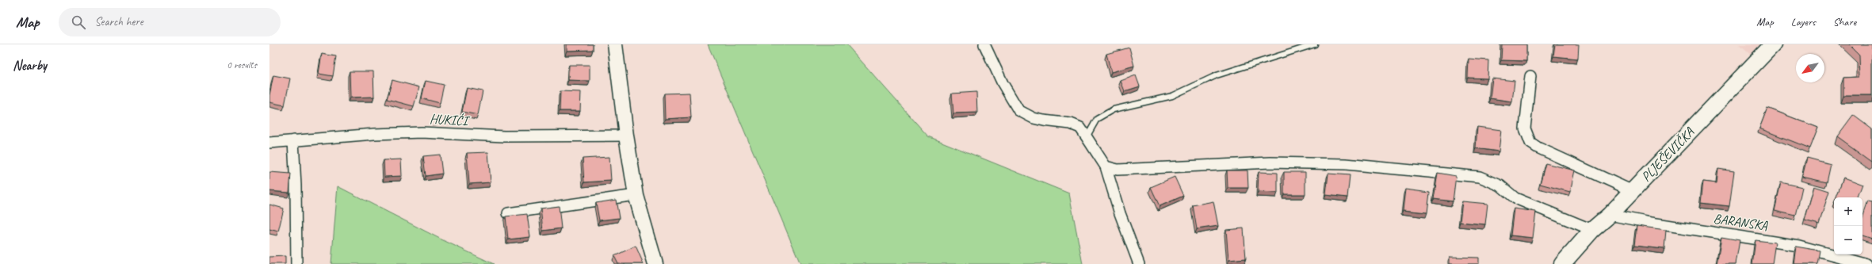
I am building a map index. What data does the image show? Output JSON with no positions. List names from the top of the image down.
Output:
{
  "streets": {
    "main road": ["PLJEŠEVIČKA"],
    "street": ["HUKIĆI", "BARANSKA"]
  },
  "crossings": [
    ["PLJEŠEVIČKA", "BARANSKA"]
  ],
  "north": "bottom left",
  "page": {
    "header": "Map",
    "search": "Search here",
    "nav": ["Map", "Layers", "Share"],
    "heading": ["Nearby", "0 results"],
    "map_buttons": ["+", "−"]
  }
}
